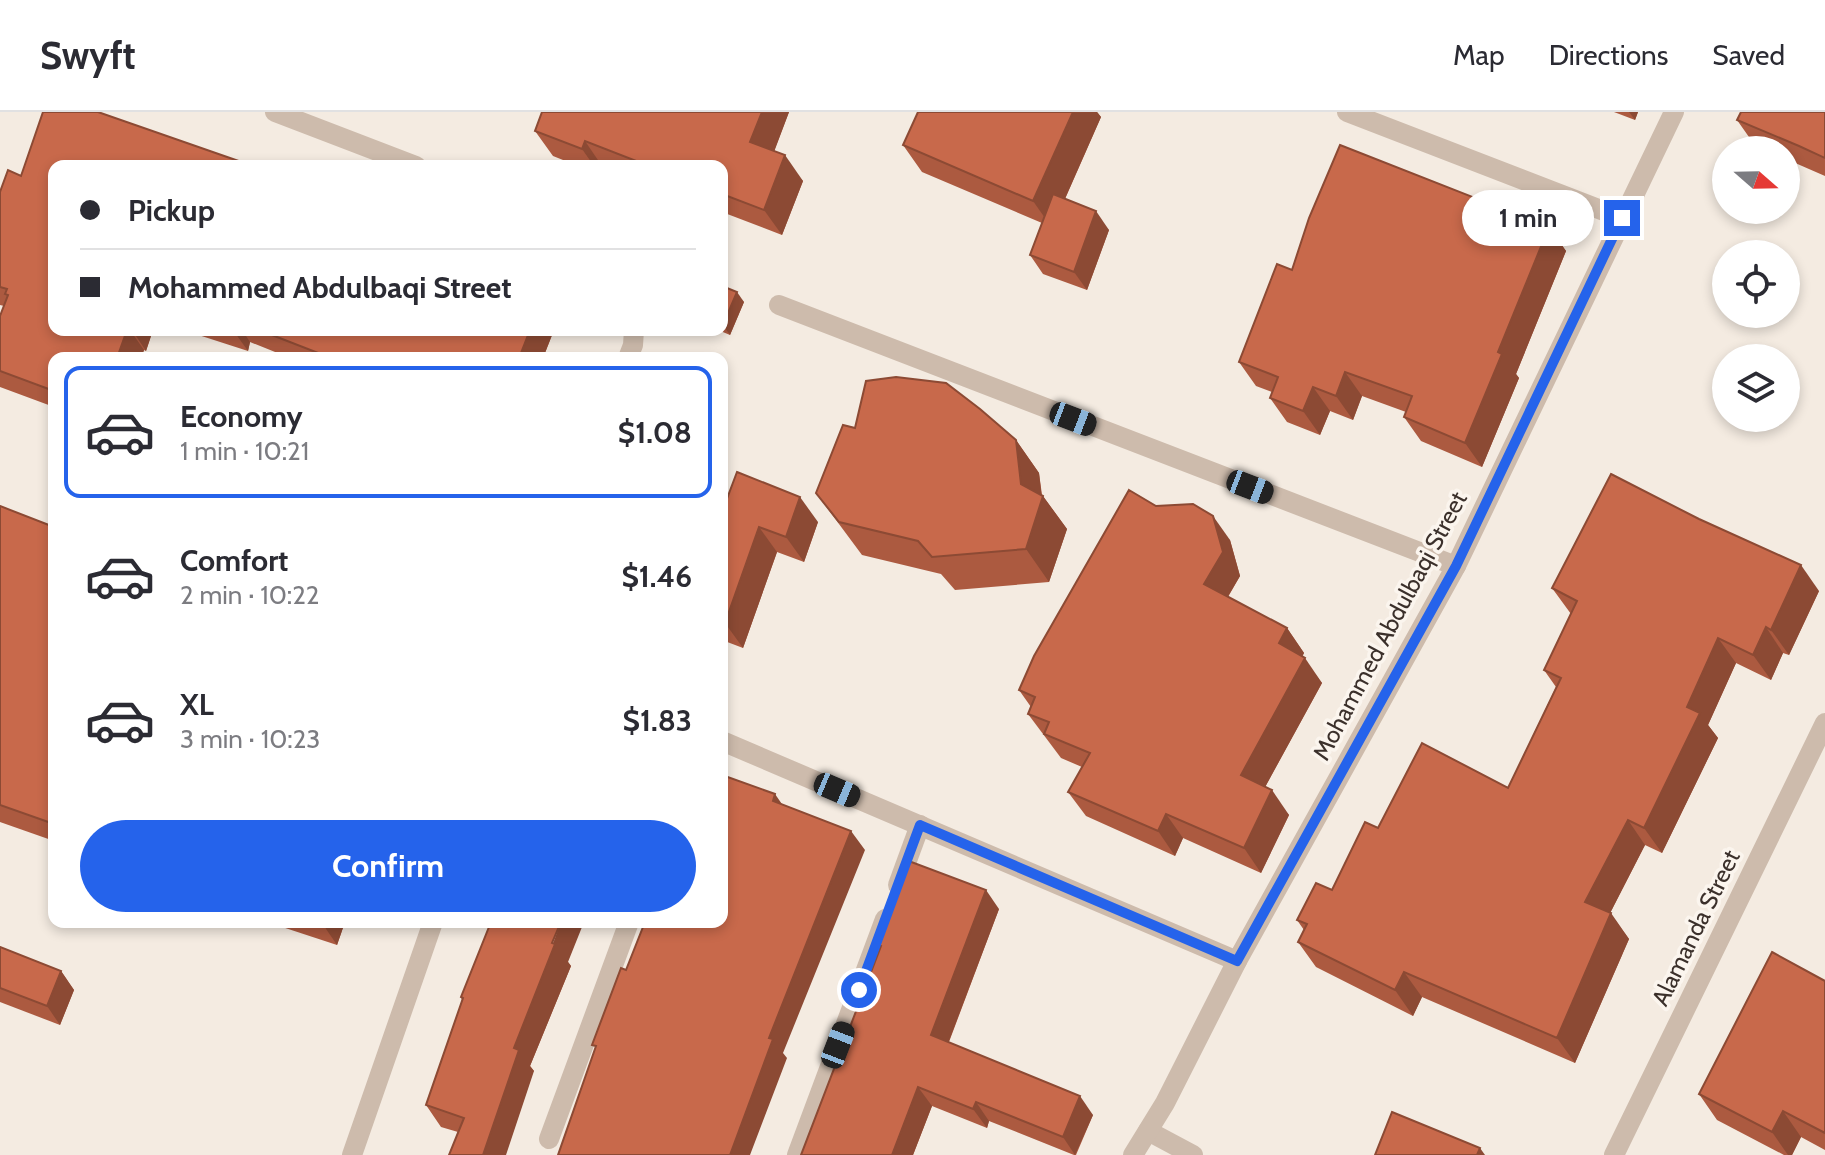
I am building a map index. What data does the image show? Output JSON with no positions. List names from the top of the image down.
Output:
{
  "streets": {
    "street": ["Mohammed Abdulbaqi Street", "Alamanda Street"]
  },
  "north": "right",
  "page": {
    "header": "Swyft",
    "nav": ["Map", "Directions", "Saved"],
    "banner": ["Pickup", "Mohammed Abdulbaqi Street"],
    "bubble": "1 min",
    "list": [
      {
        "name": "Economy",
        "note": "1 min · 10:21",
        "value": "$1.08"
      },
      {
        "name": "Comfort",
        "note": "2 min · 10:22",
        "value": "$1.46"
      },
      {
        "name": "XL",
        "note": "3 min · 10:23",
        "value": "$1.83"
      }
    ],
    "buttons": "Confirm"
  }
}
